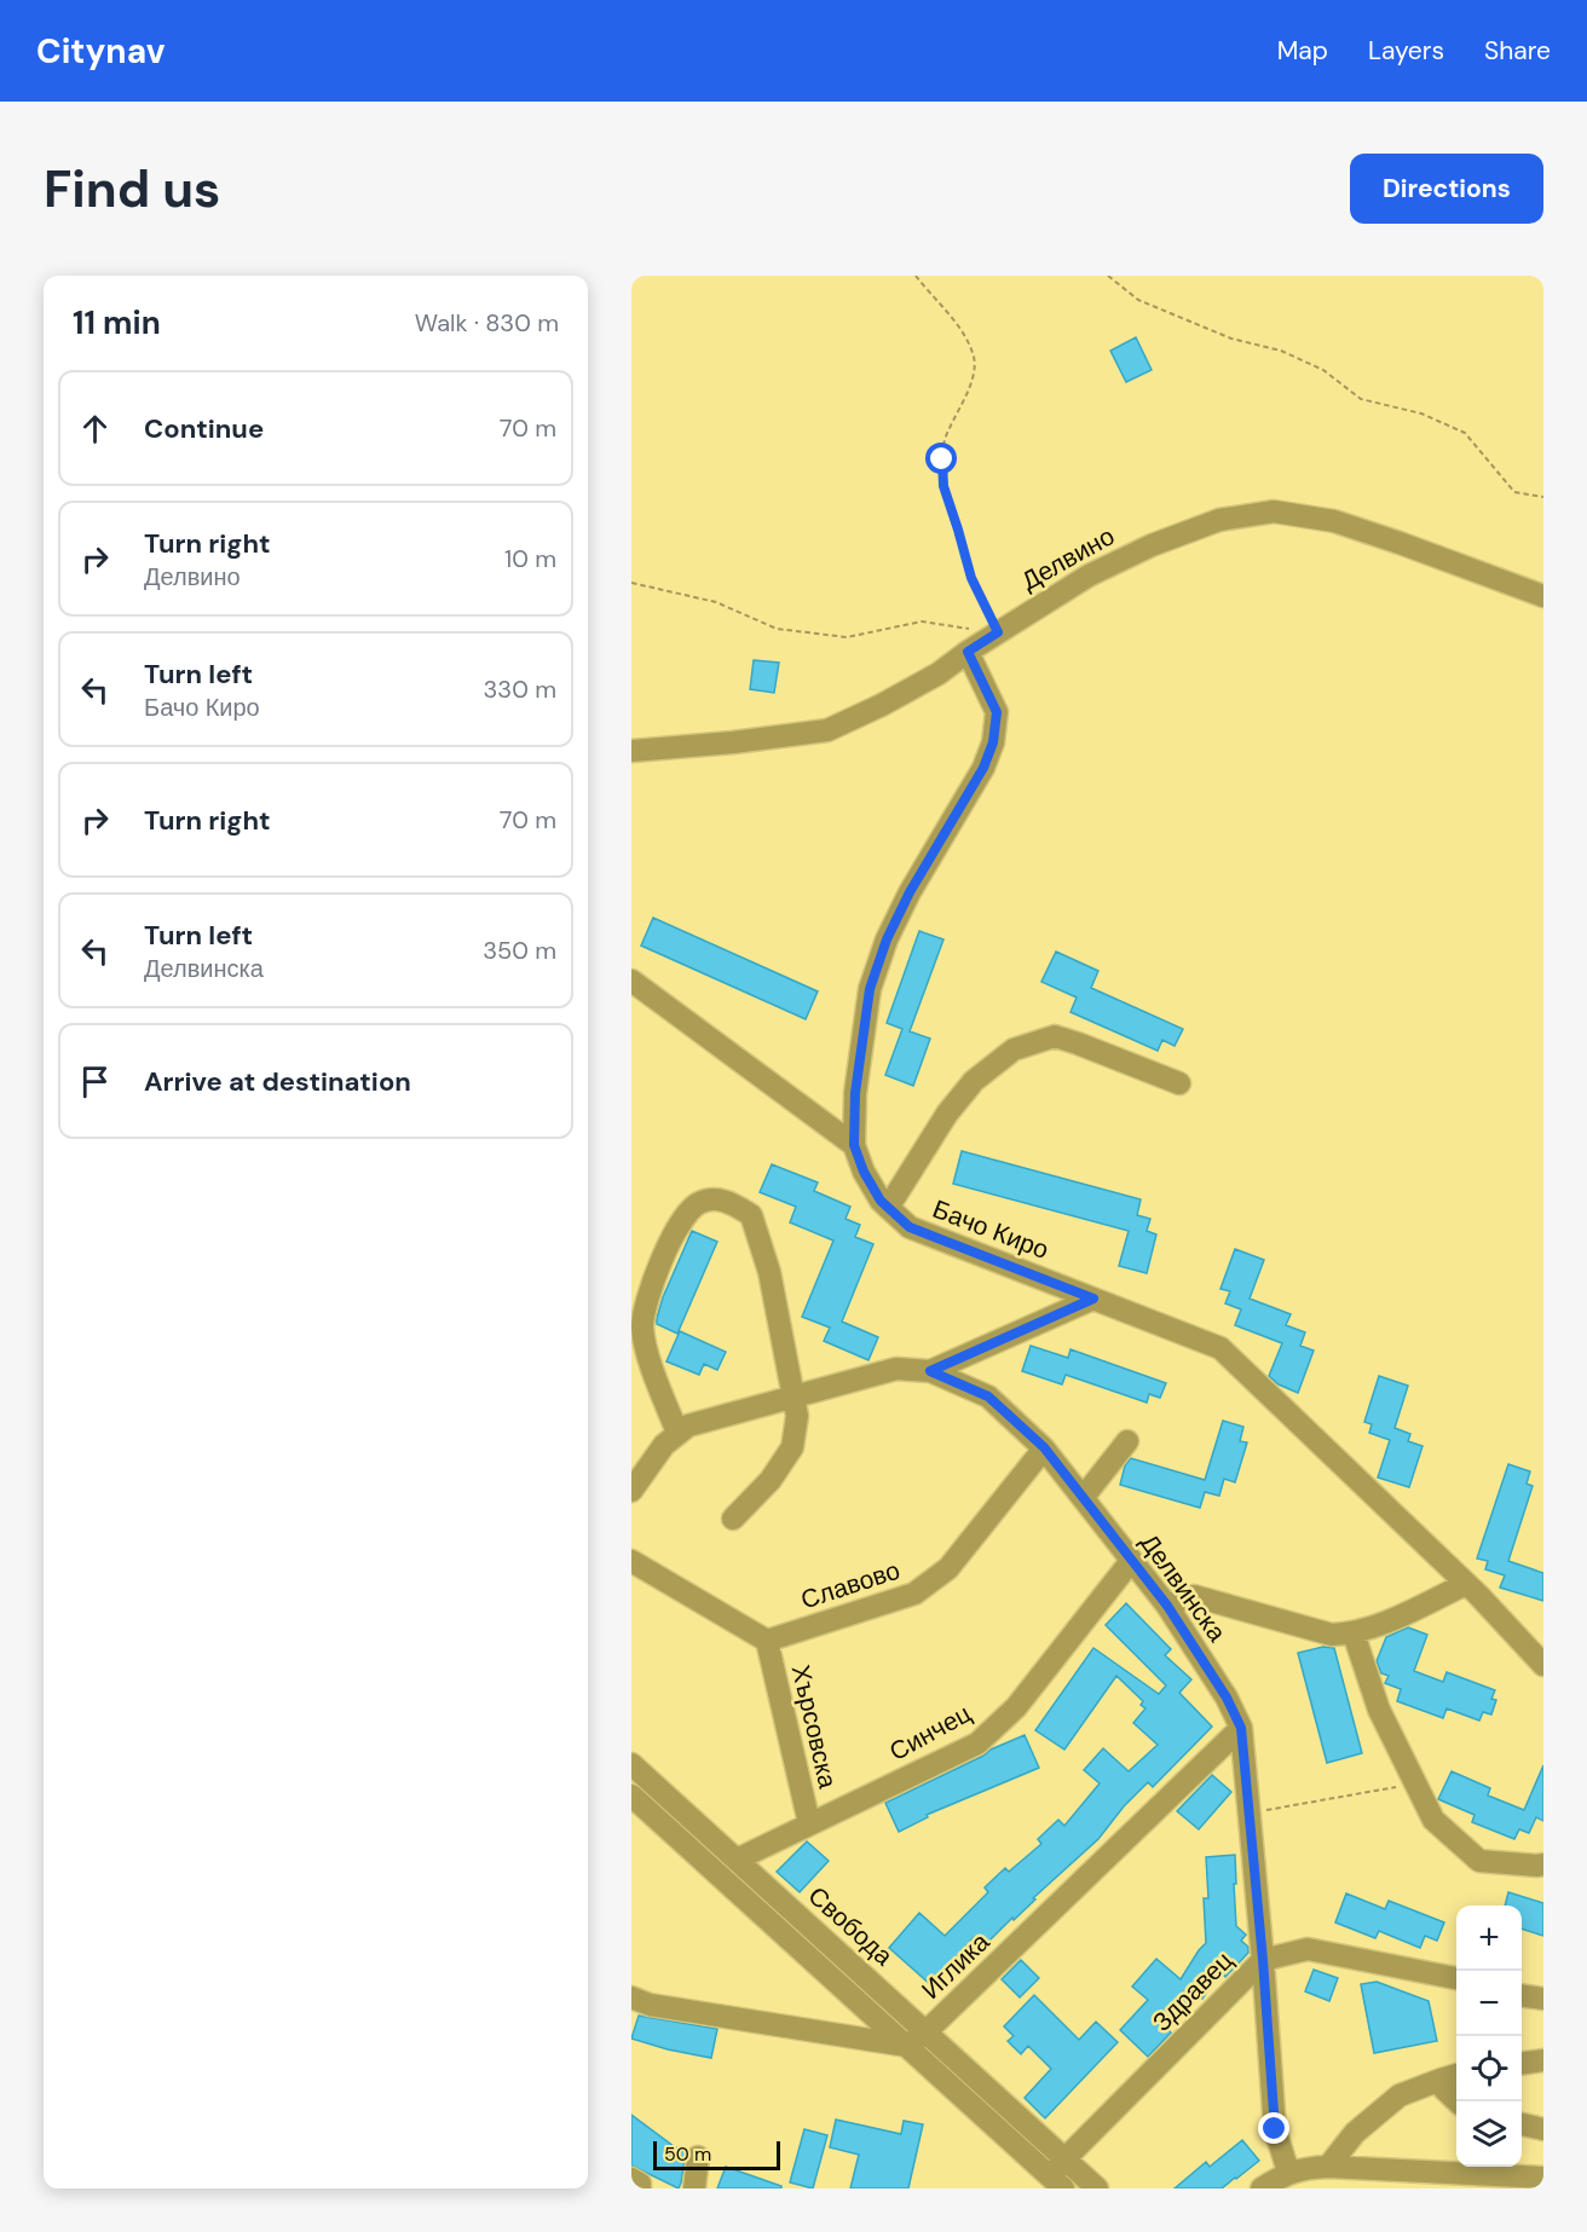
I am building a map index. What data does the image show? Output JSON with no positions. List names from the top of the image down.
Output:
{
  "streets": {
    "street": [
      "Делвино",
      "Бачо Киро",
      "Славово",
      "Делвинска",
      "Хърсовска",
      "Синчец",
      "Свобода",
      "Иглика",
      "Здравец"
    ]
  },
  "crossings": [
    ["Делвино", "Бачо Киро"],
    ["Славово", "Делвинска"],
    ["Славово", "Хърсовска"],
    ["Делвинска", "Синчец"],
    ["Делвинска", "Иглика"],
    ["Делвинска", "Здравец"],
    ["Хърсовска", "Синчец"],
    ["Синчец", "Свобода"],
    ["Свобода", "Иглика"],
    ["Свобода", "Здравец"]
  ],
  "scale_bar": "50 m",
  "page": {
    "header": "Citynav",
    "nav": ["Map", "Layers", "Share"],
    "buttons": "Directions",
    "title": "Find us",
    "heading": ["11 min", "Walk · 830 m"],
    "list": [
      ["Continue", "70 m"],
      ["Turn right", "Делвино", "10 m"],
      ["Turn left", "Бачо Киро", "330 m"],
      ["Turn right", "70 m"],
      ["Turn left", "Делвинска", "350 m"],
      "Arrive at destination"
    ],
    "map_buttons": ["+", "−"],
    "scale": "50 m"
  }
}
